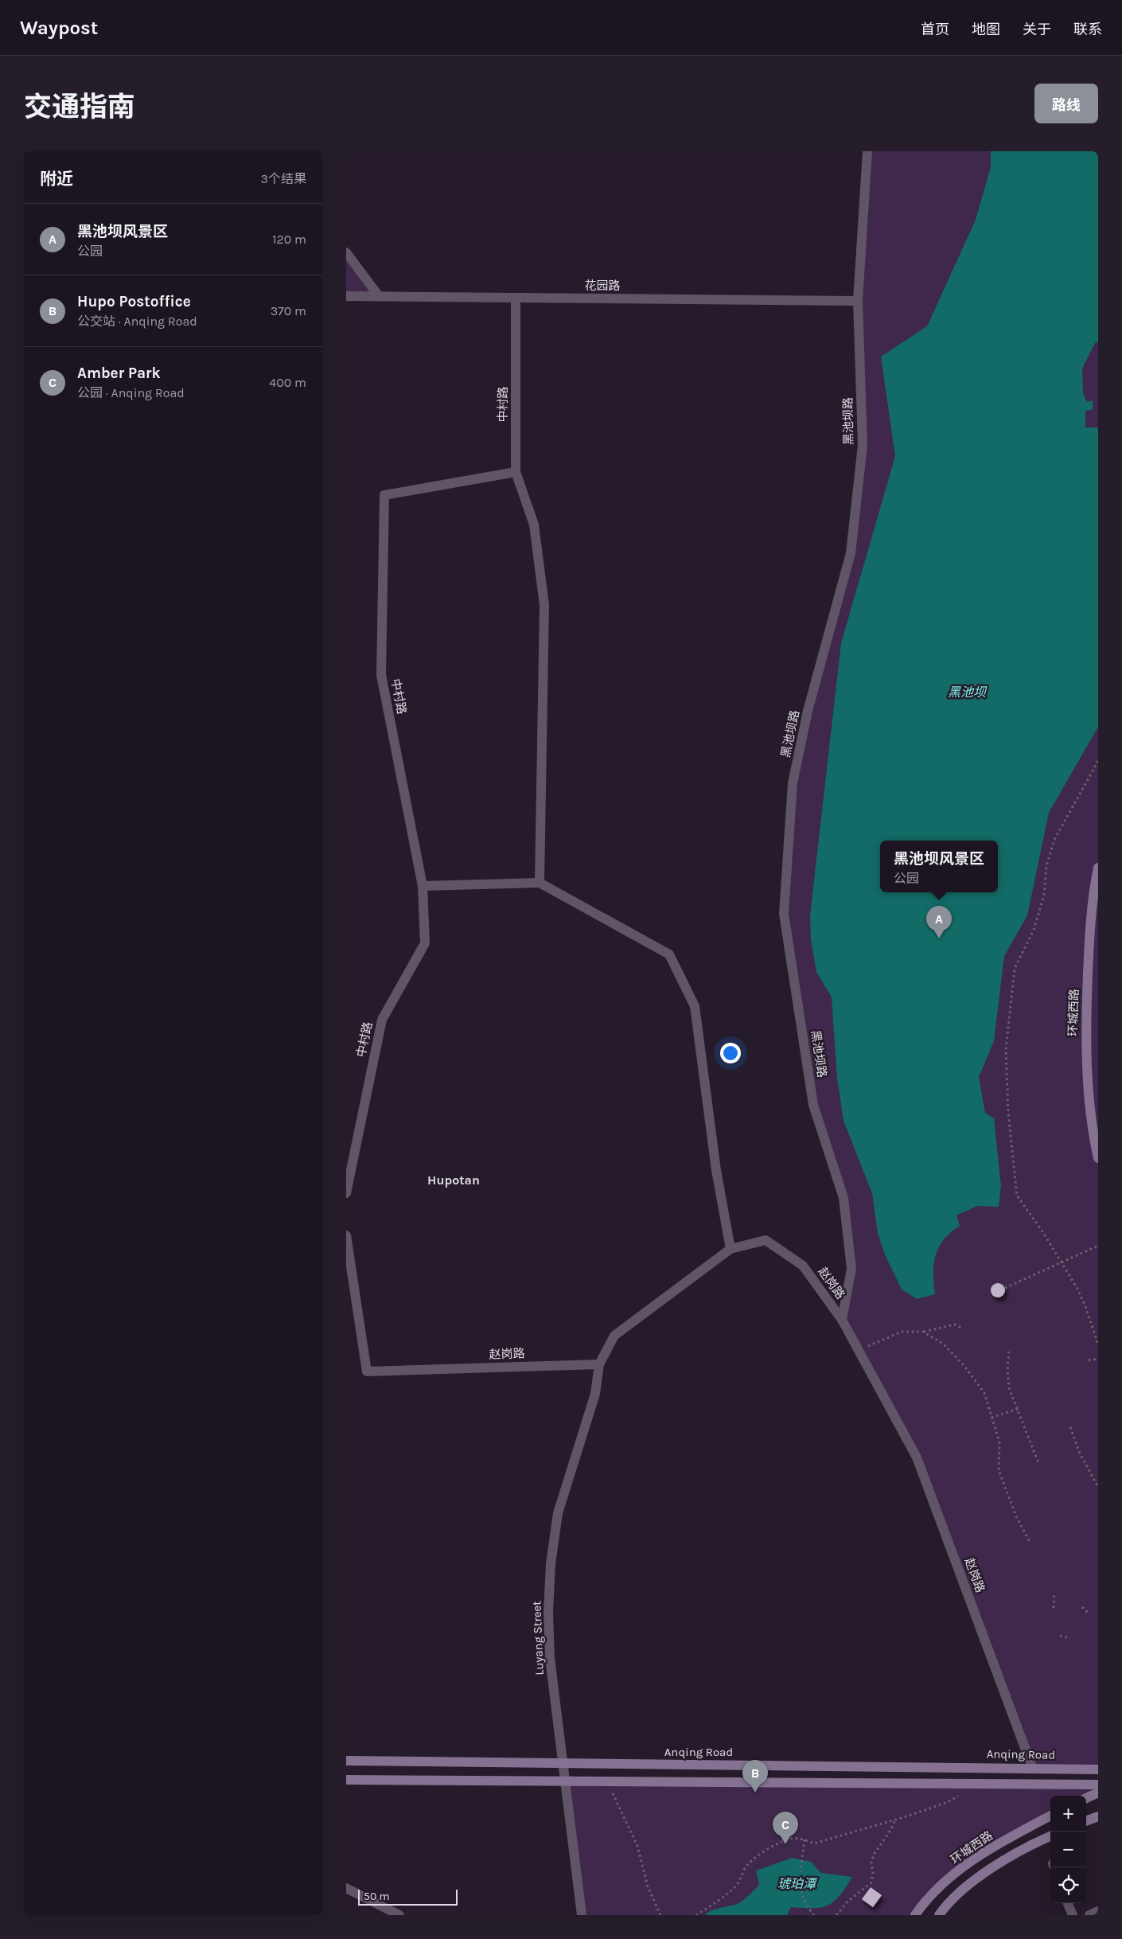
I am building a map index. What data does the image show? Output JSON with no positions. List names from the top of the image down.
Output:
{
  "streets": {
    "main road": ["环城西路", "Anqing Road"],
    "street": [
      "花园路",
      "中村路",
      "黑池坝路",
      "赵岗路",
      "Luyang Street"
    ]
  },
  "crossings": [
    ["花园路", "中村路"],
    ["花园路", "黑池坝路"],
    ["黑池坝路", "赵岗路"],
    ["赵岗路", "Luyang Street"],
    ["赵岗路", "Anqing Road"],
    ["Luyang Street", "Anqing Road"]
  ],
  "districts": ["Hupotan"],
  "water": ["黑池坝", "琥珀潭"],
  "scale_bar": "50 m",
  "page": {
    "header": "Waypost",
    "nav": [
      "首页",
      "地图",
      "关于",
      "联系"
    ],
    "title": "交通指南",
    "buttons": "路线",
    "heading": ["附近", "3个结果"],
    "list": [
      {
        "mark": "A",
        "name": "黑池坝风景区",
        "note": "公园",
        "value": "120 m"
      },
      {
        "mark": "B",
        "name": "Hupo Postoffice",
        "note": "公交站 · Anqing Road",
        "value": "370 m"
      },
      {
        "mark": "C",
        "name": "Amber Park",
        "note": "公园 · Anqing Road",
        "value": "400 m"
      }
    ],
    "popup": ["黑池坝风景区", "公园"],
    "pins": ["A", "B", "C"],
    "map_buttons": ["+", "−"],
    "scale": "50 m"
  }
}
